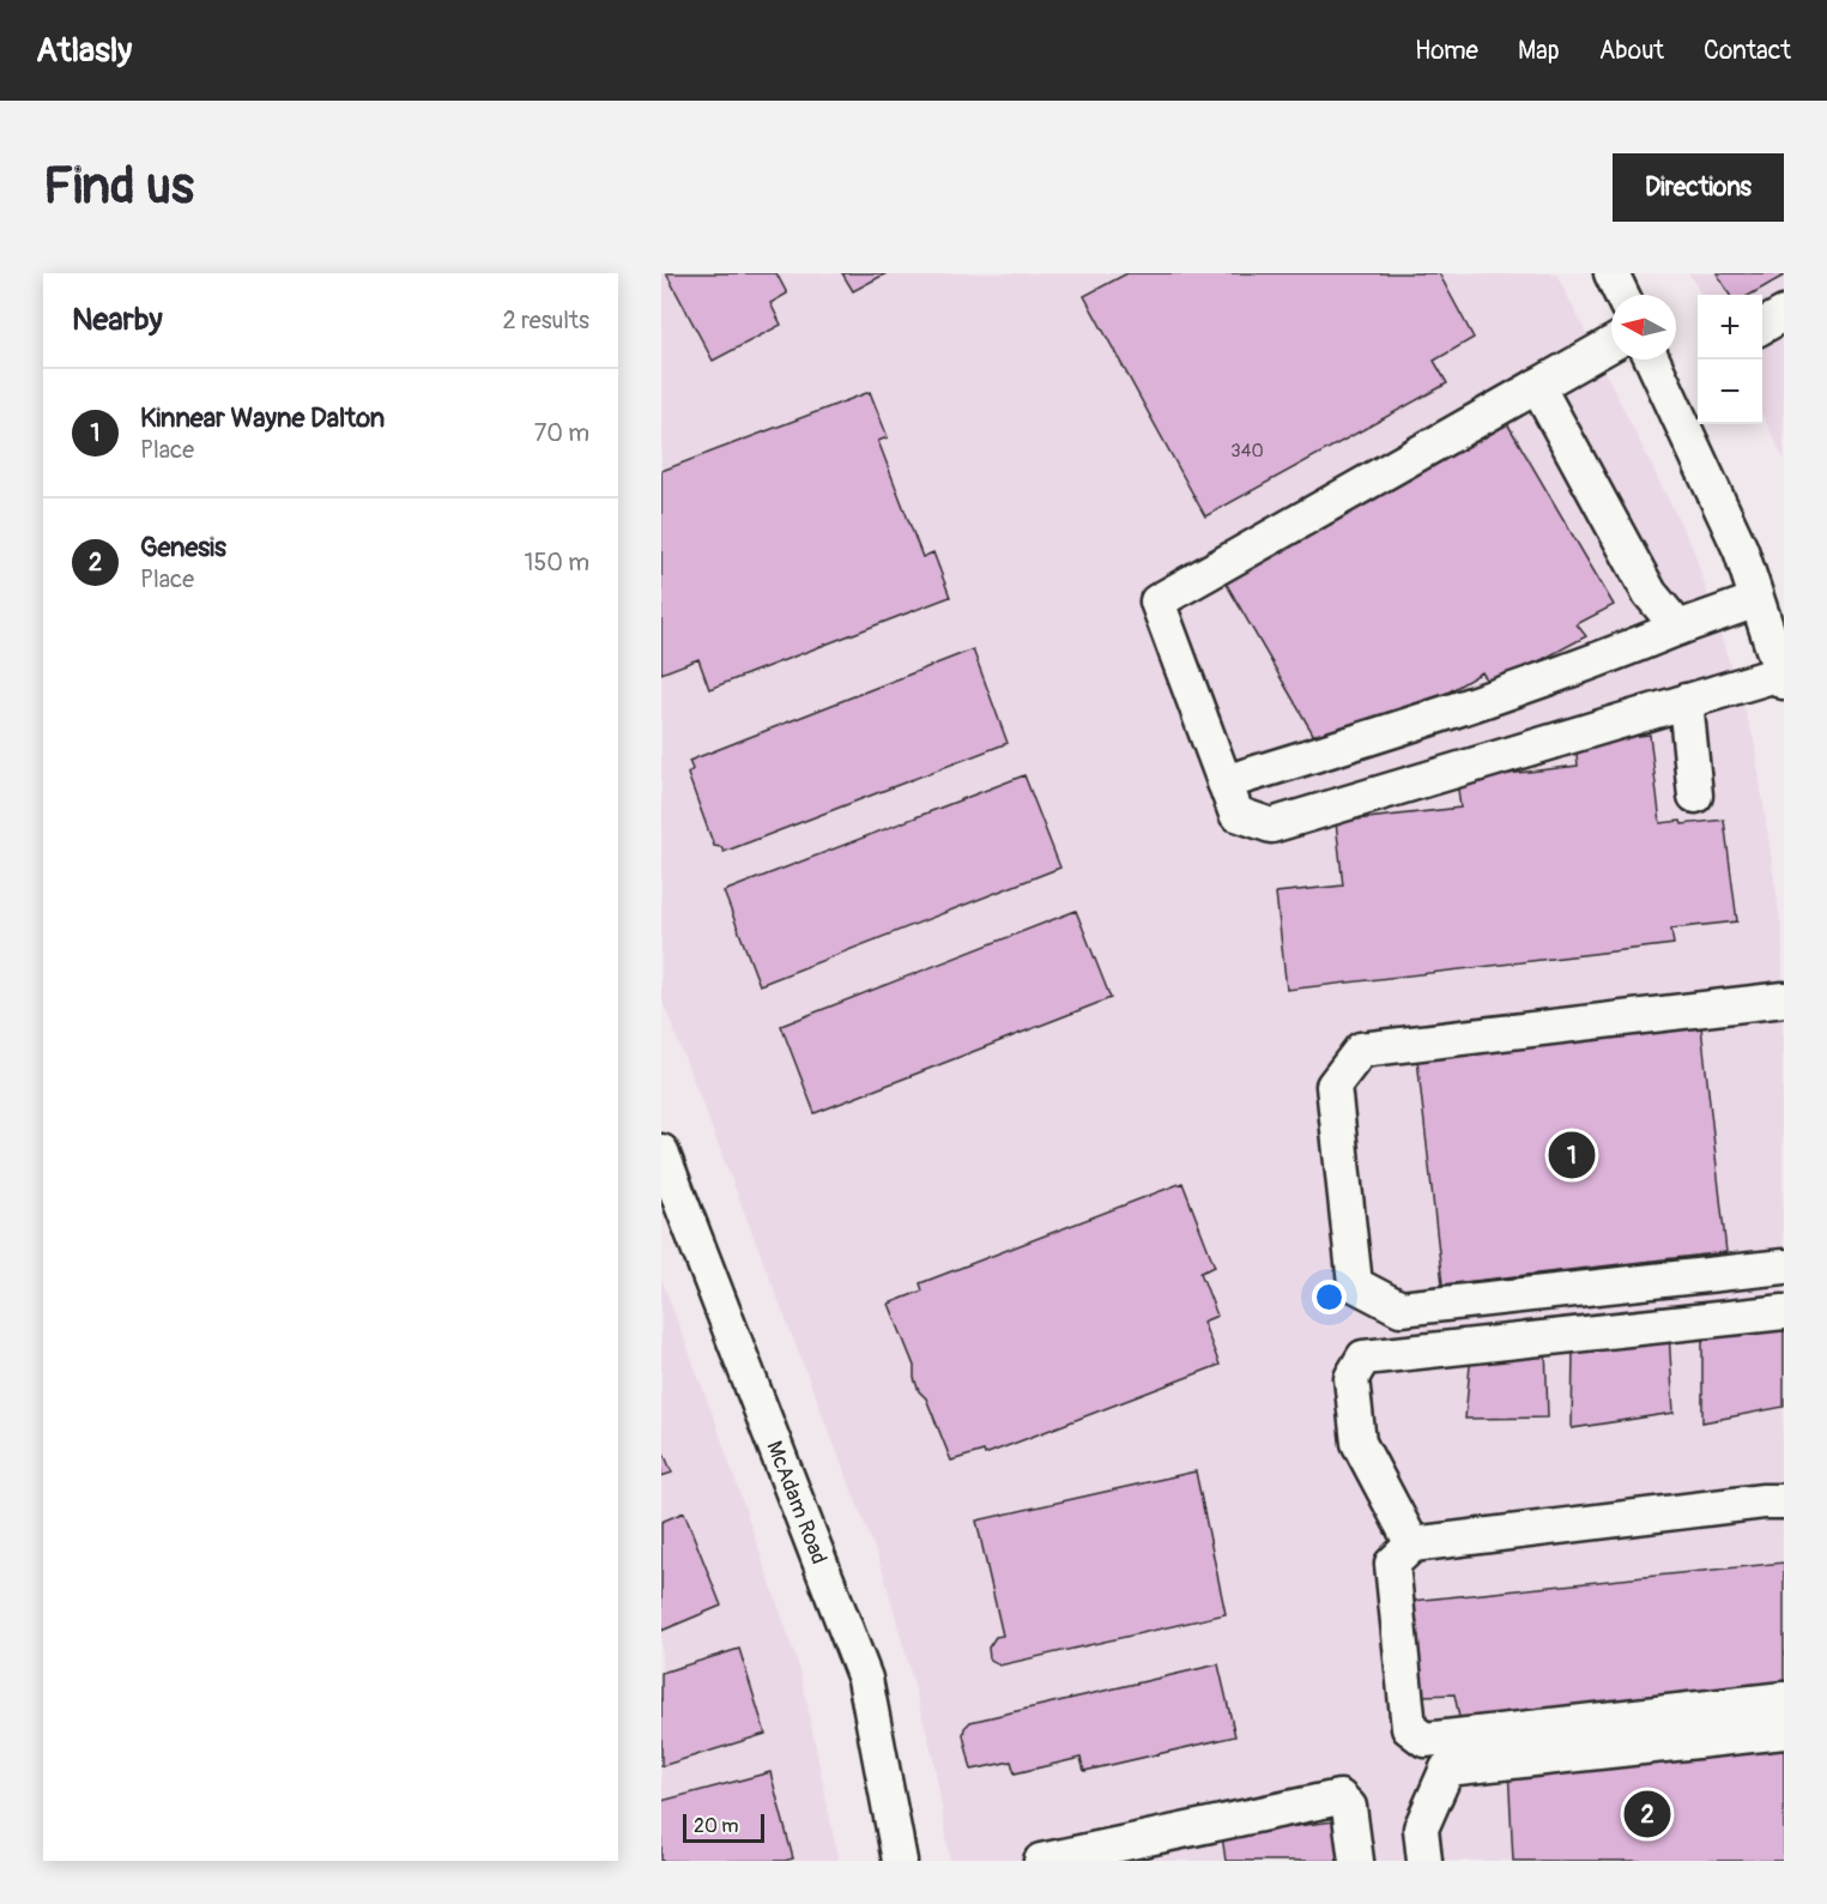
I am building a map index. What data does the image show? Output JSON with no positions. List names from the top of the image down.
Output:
{
  "streets": {
    "street": ["McAdam Road"]
  },
  "house_numbers": ["340"],
  "scale_bar": "20 m",
  "north": "left",
  "page": {
    "header": "Atlasly",
    "nav": [
      "Home",
      "Map",
      "About",
      "Contact"
    ],
    "buttons": "Directions",
    "title": "Find us",
    "heading": ["Nearby", "2 results"],
    "map_buttons": ["+", "−"],
    "list": [
      {
        "mark": "1",
        "name": "Kinnear Wayne Dalton",
        "note": "Place",
        "value": "70 m"
      },
      {
        "mark": "2",
        "name": "Genesis",
        "note": "Place",
        "value": "150 m"
      }
    ],
    "pins": ["1", "2"],
    "scale": "20 m"
  }
}
